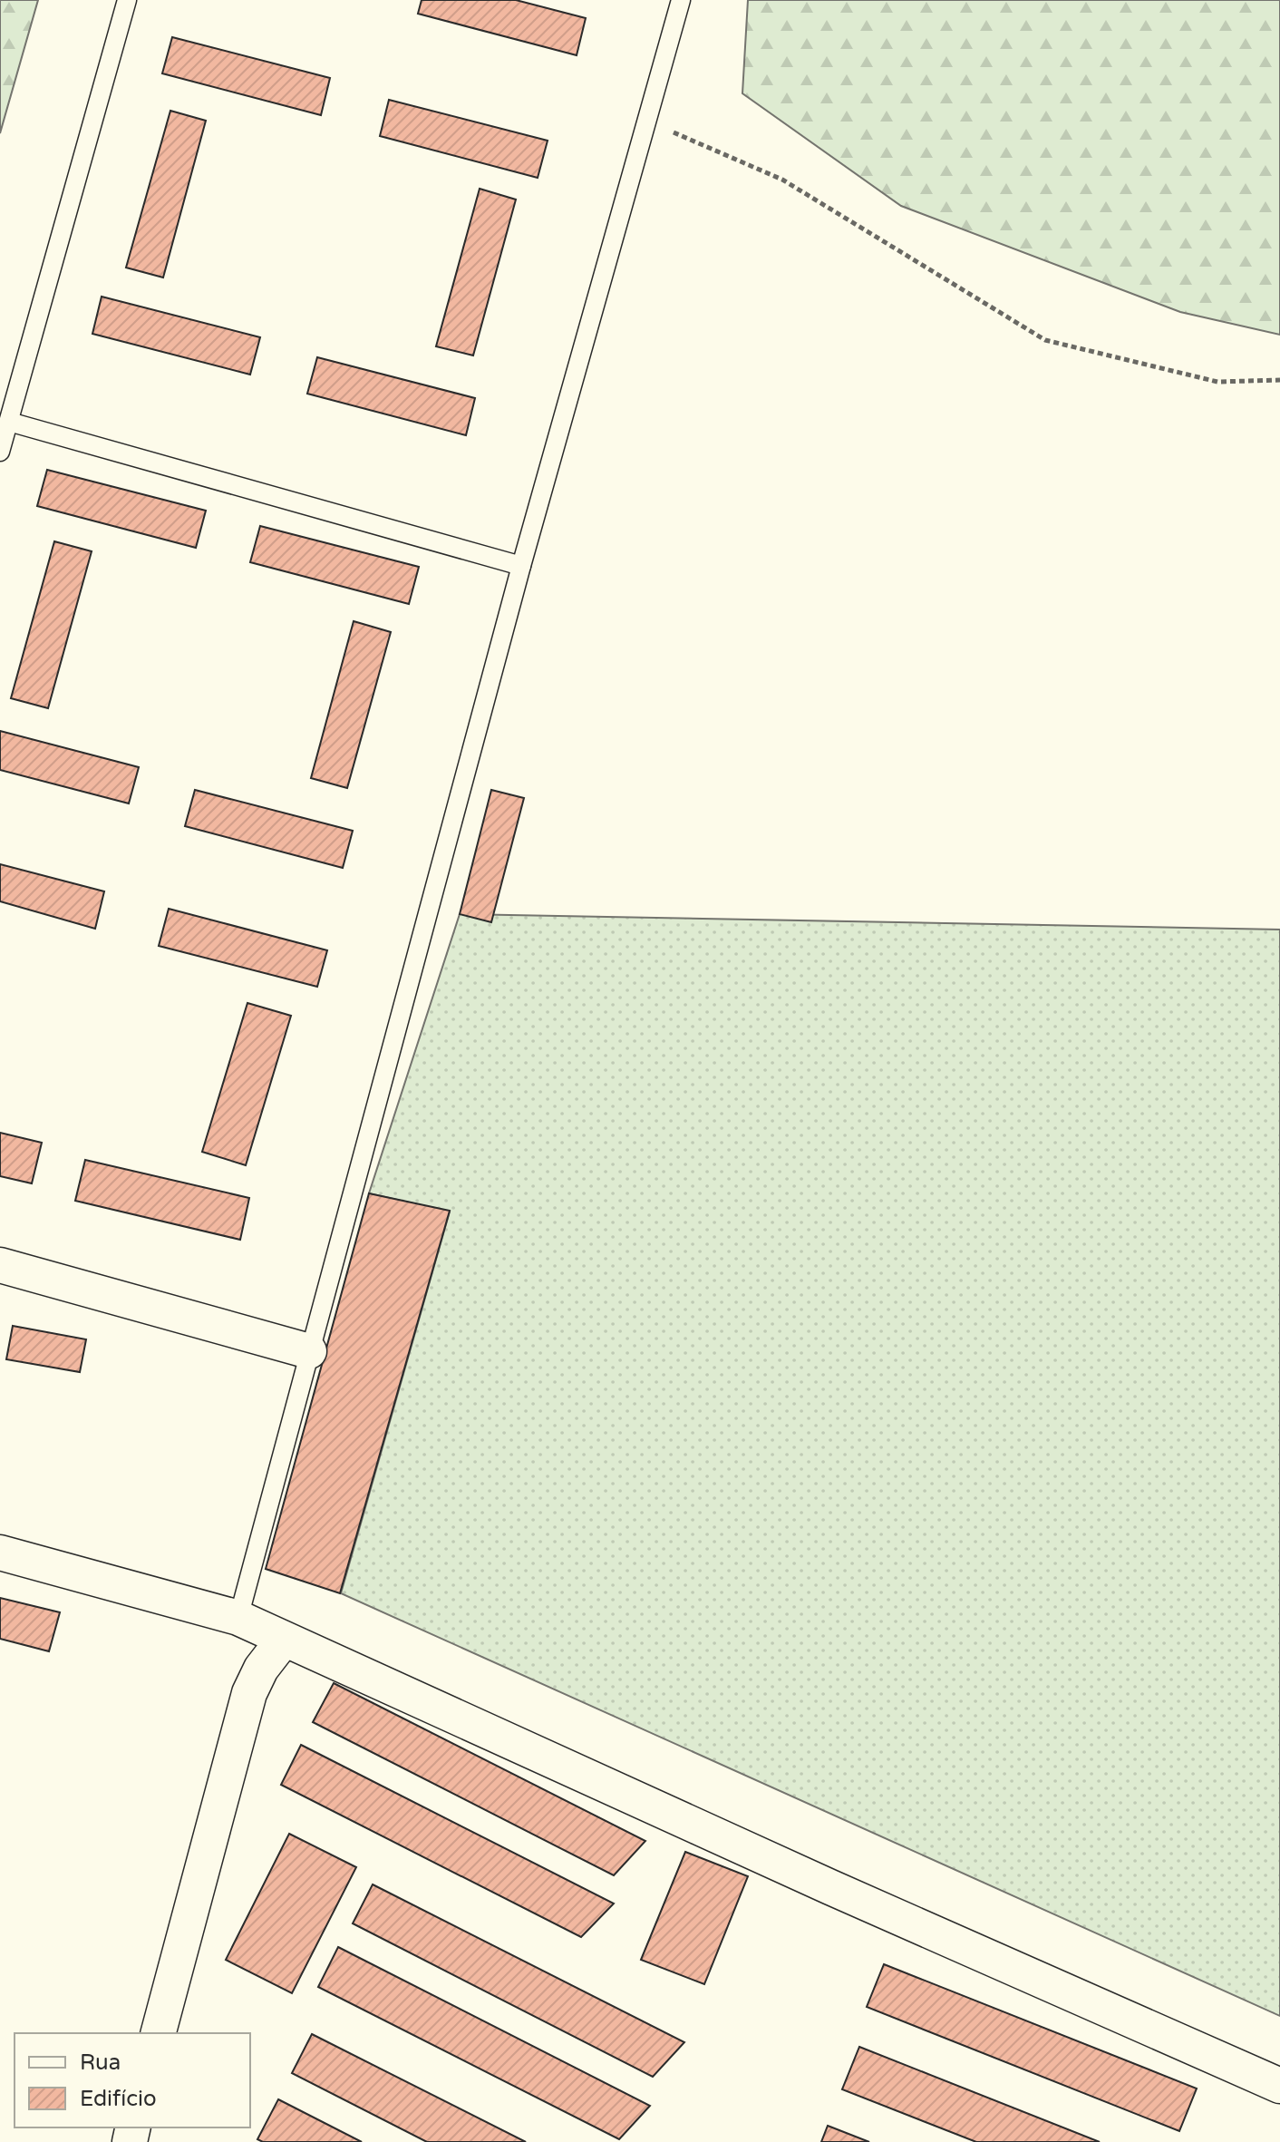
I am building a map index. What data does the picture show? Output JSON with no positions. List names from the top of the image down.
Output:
{
  "legend": ["Rua", "Edifício"]
}
